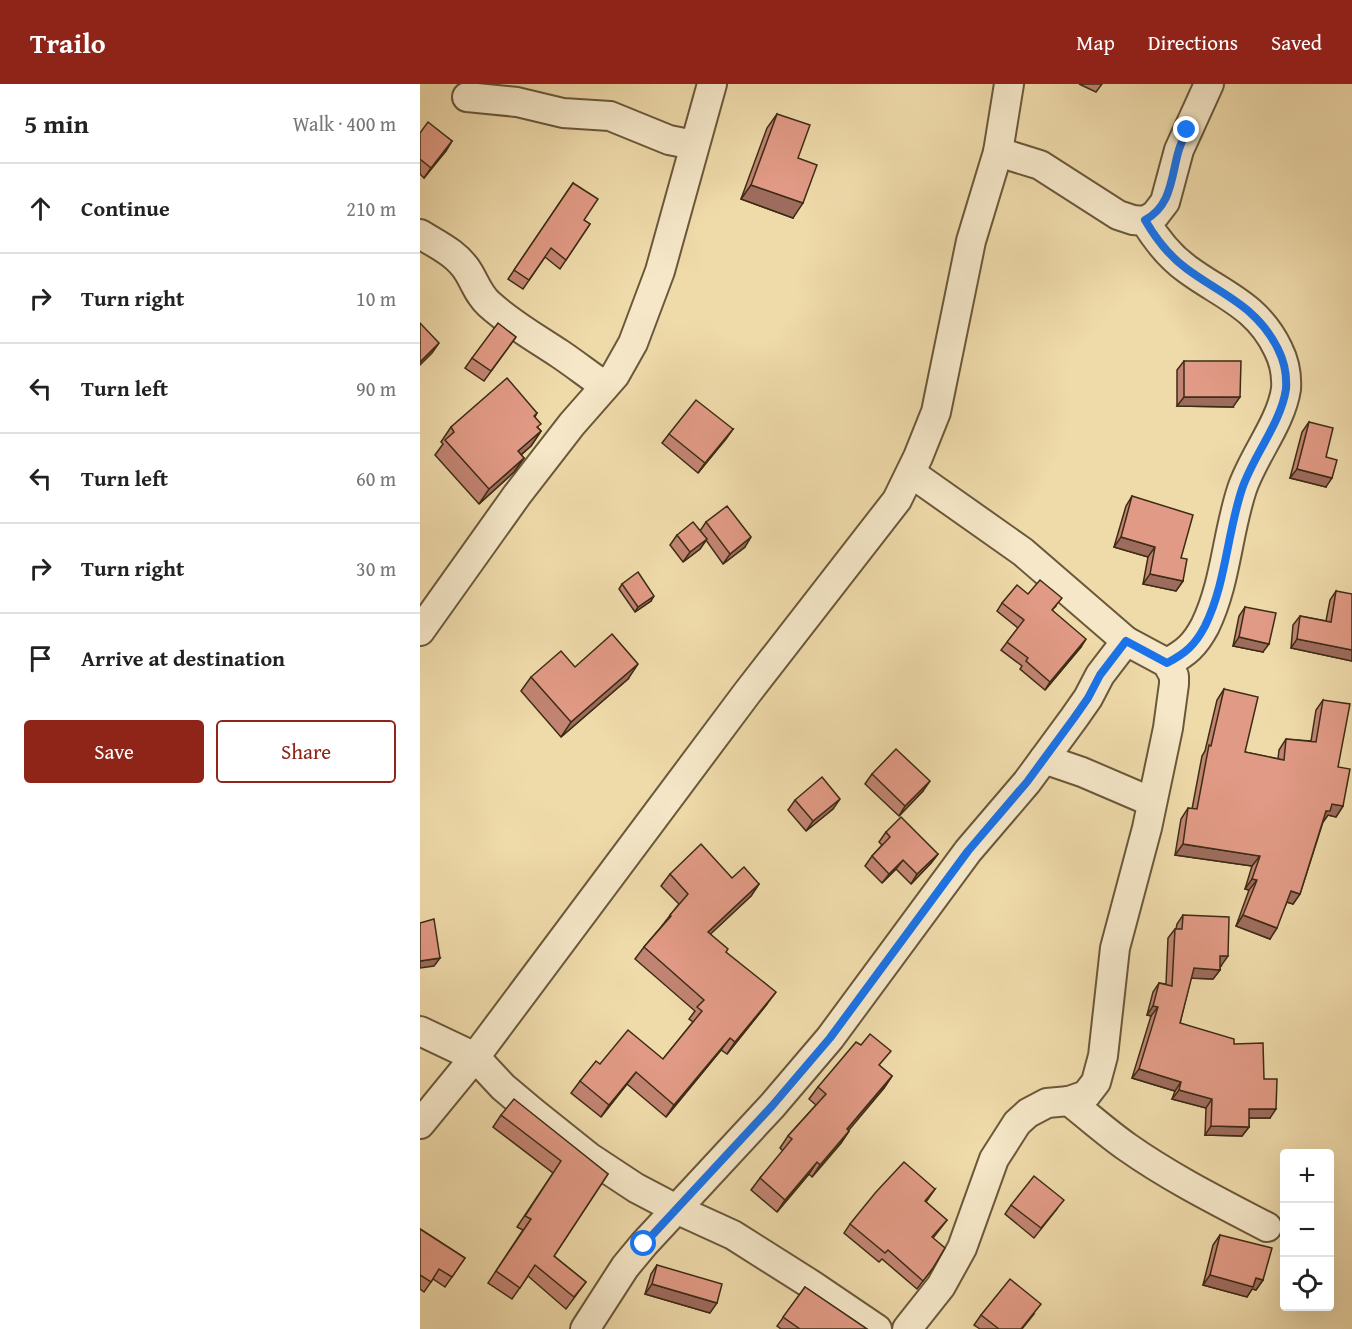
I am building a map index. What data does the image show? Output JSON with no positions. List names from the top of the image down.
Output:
{
  "page": {
    "header": "Trailo",
    "nav": ["Map", "Directions", "Saved"],
    "heading": ["5 min", "Walk · 400 m"],
    "list": [
      ["Continue", "210 m"],
      ["Turn right", "10 m"],
      ["Turn left", "90 m"],
      ["Turn left", "60 m"],
      ["Turn right", "30 m"],
      "Arrive at destination"
    ],
    "buttons": ["Save", "Share"],
    "map_buttons": ["+", "−"]
  }
}
